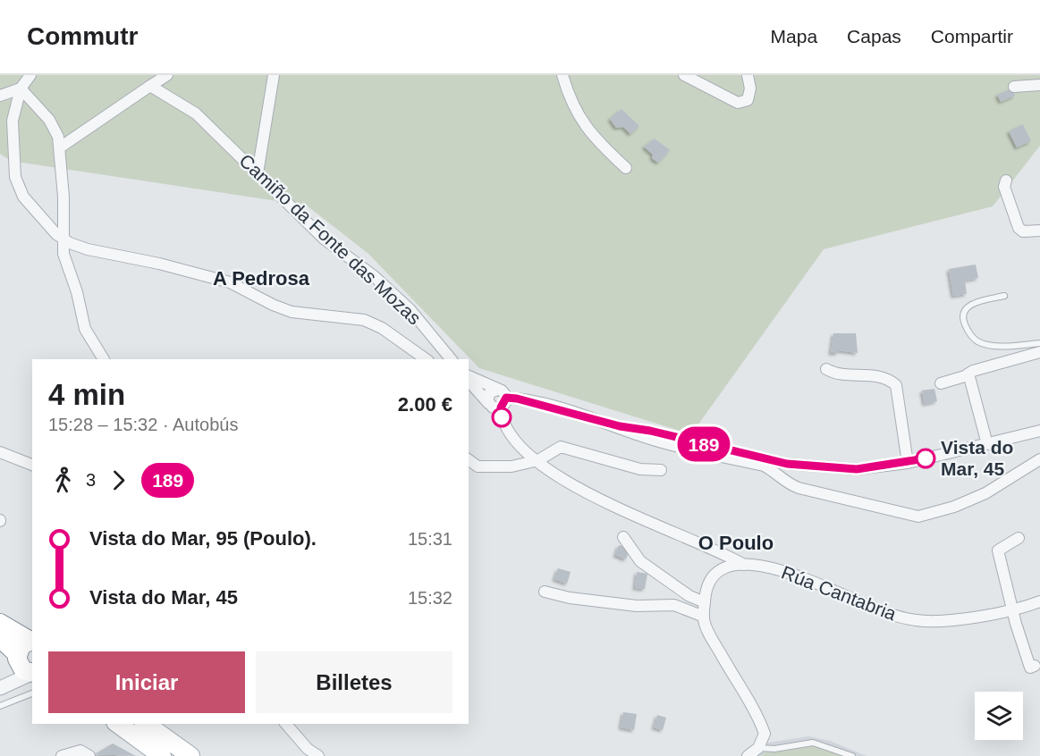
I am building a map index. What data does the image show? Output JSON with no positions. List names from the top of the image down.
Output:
{
  "streets": {
    "street": ["Camiño da Fonte das Mozas", "Rúa Cantabria"]
  },
  "districts": ["A Pedrosa", "O Poulo"],
  "places": ["Vista do Mar, 45"],
  "lines": ["bus line 189"],
  "page": {
    "header": "Commutr",
    "nav": ["Mapa", "Capas", "Compartir"],
    "on_map": "189",
    "heading": ["4 min", "15:28 – 15:32 · Autobús", "2.00 €"],
    "legs": ["3", "189"],
    "list": [
      {
        "name": "Vista do Mar, 95 (Poulo).",
        "value": "15:31"
      },
      {
        "name": "Vista do Mar, 45",
        "value": "15:32"
      }
    ],
    "buttons": ["Iniciar", "Billetes"]
  }
}
